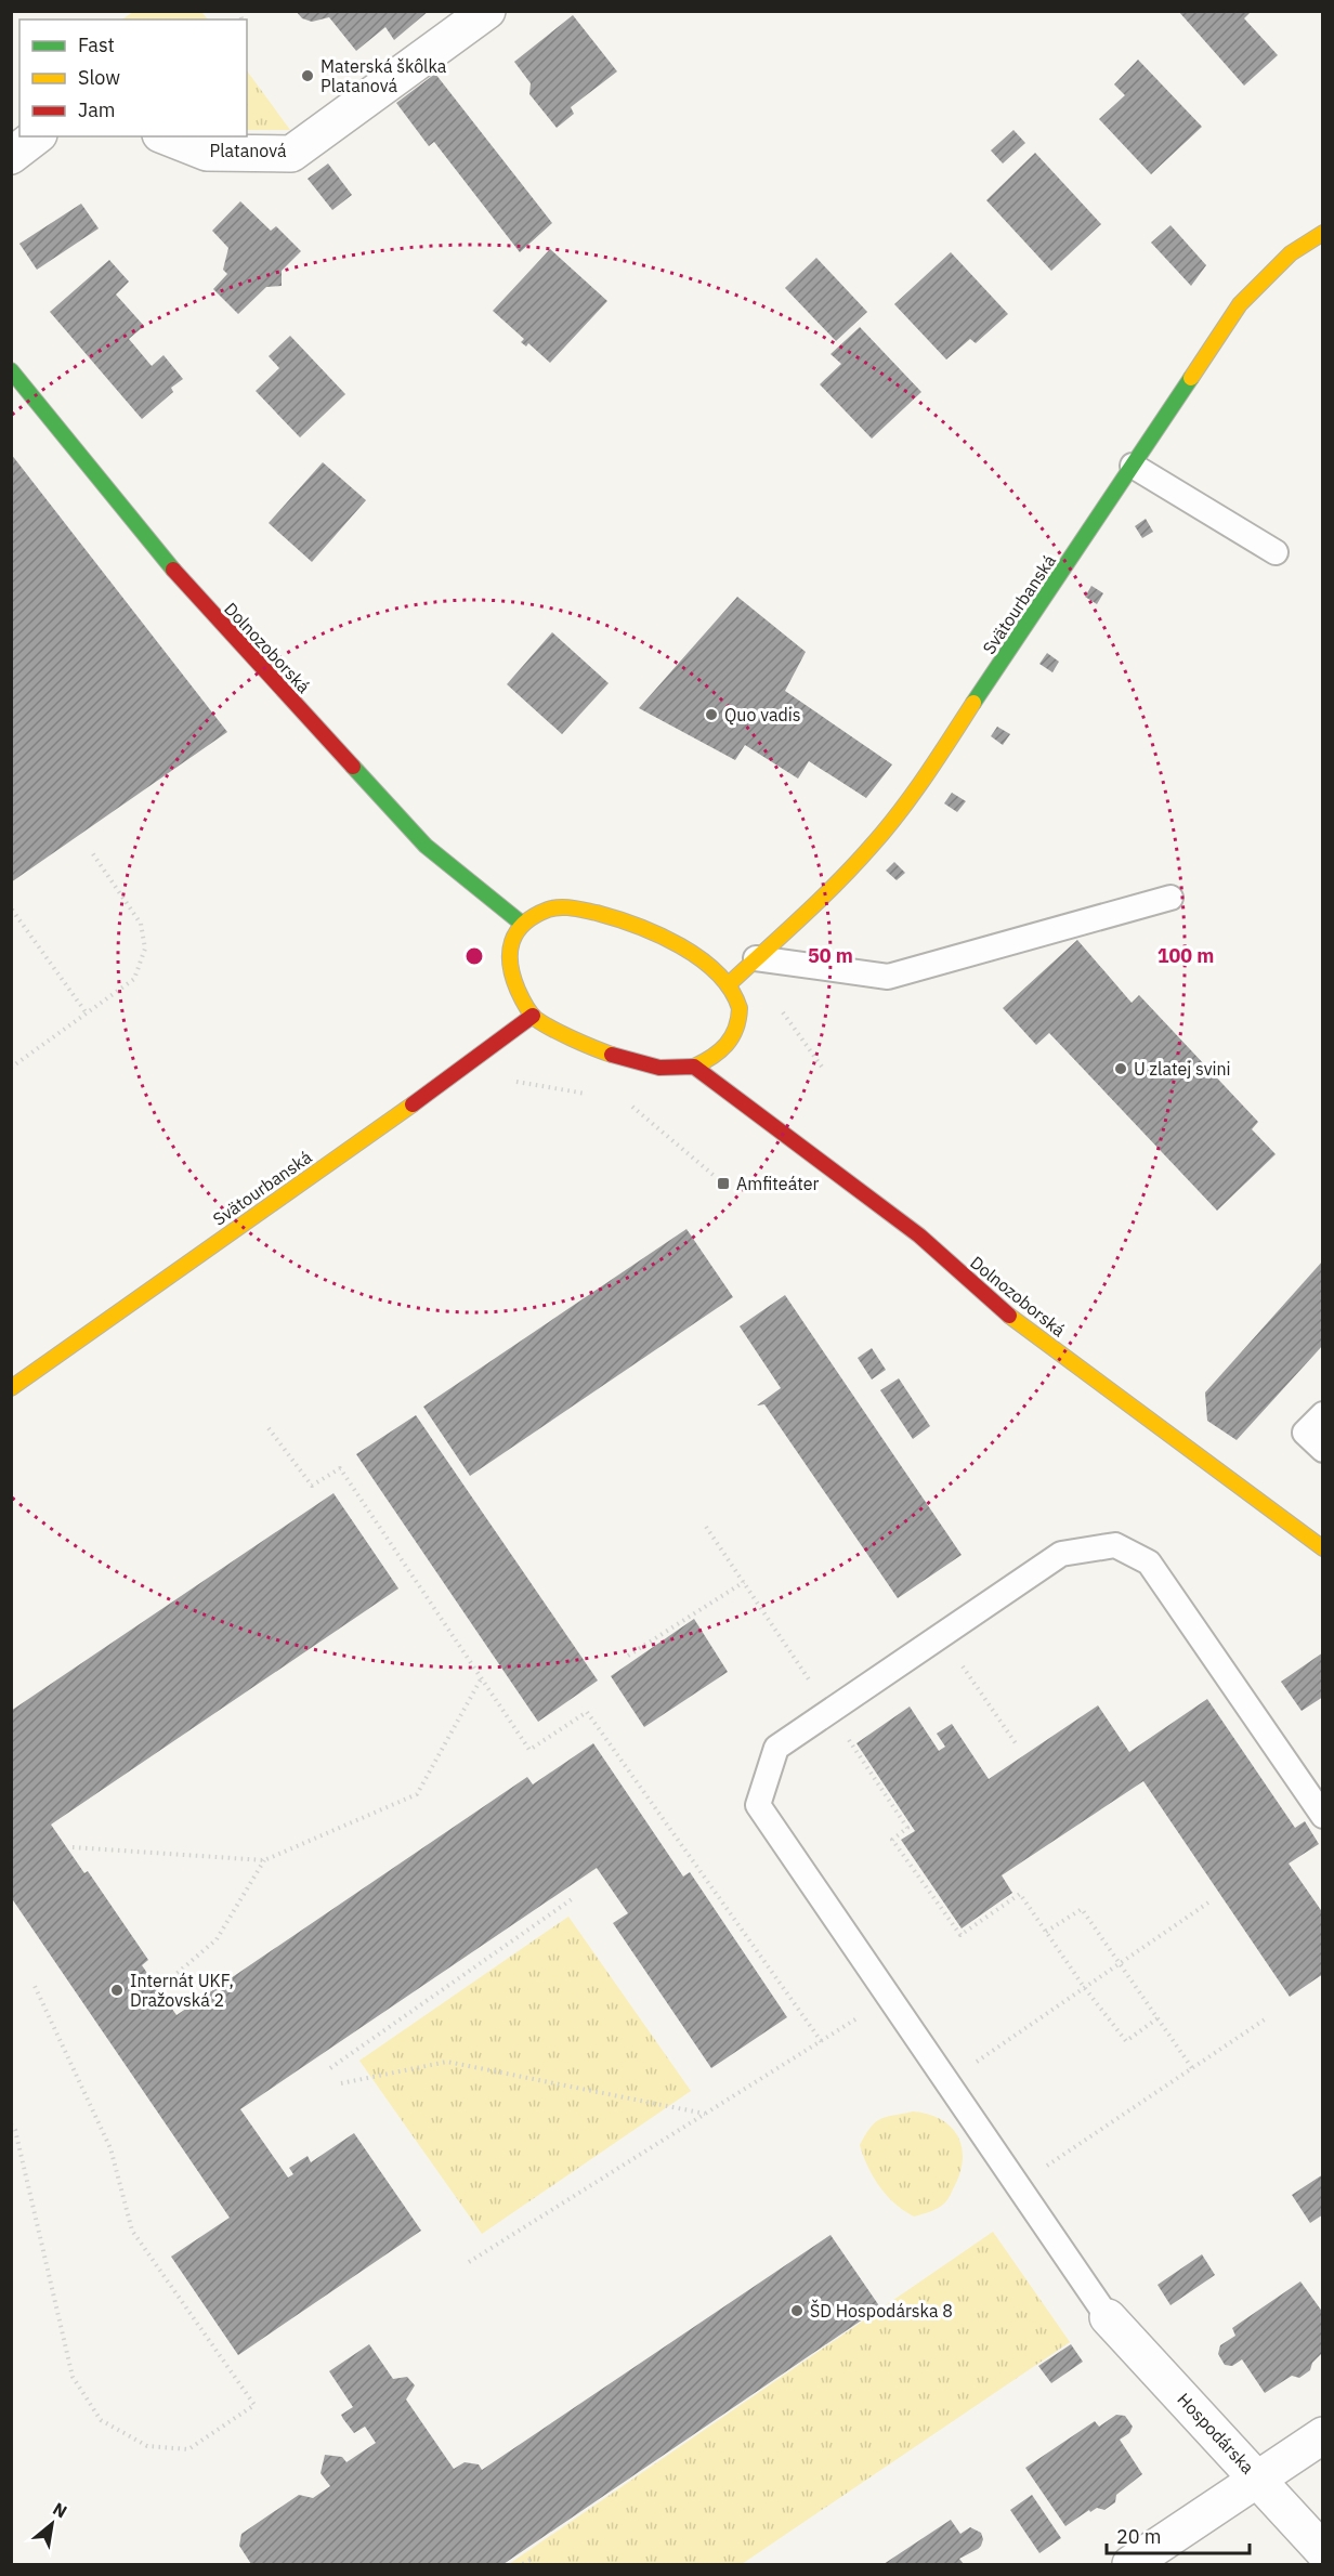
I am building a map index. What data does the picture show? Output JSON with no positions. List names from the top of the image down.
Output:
{
  "streets": {
    "street": [
      "Platanová",
      "Svätourbanská",
      "Dolnozoborská",
      "Hospodárska"
    ]
  },
  "places": {
    "other": [
      "Materská škôlka Platanová",
      "Quo vadis",
      "U zlatej svini",
      "Internát UKF, Dražovská 2",
      "ŠD Hospodárska 8"
    ],
    "transit": ["Amfiteáter"]
  },
  "legend": ["Fast", "Slow", "Jam"],
  "scale_bar": "20 m",
  "north": "top right",
  "rings": ["50 m", "100 m"]
}
